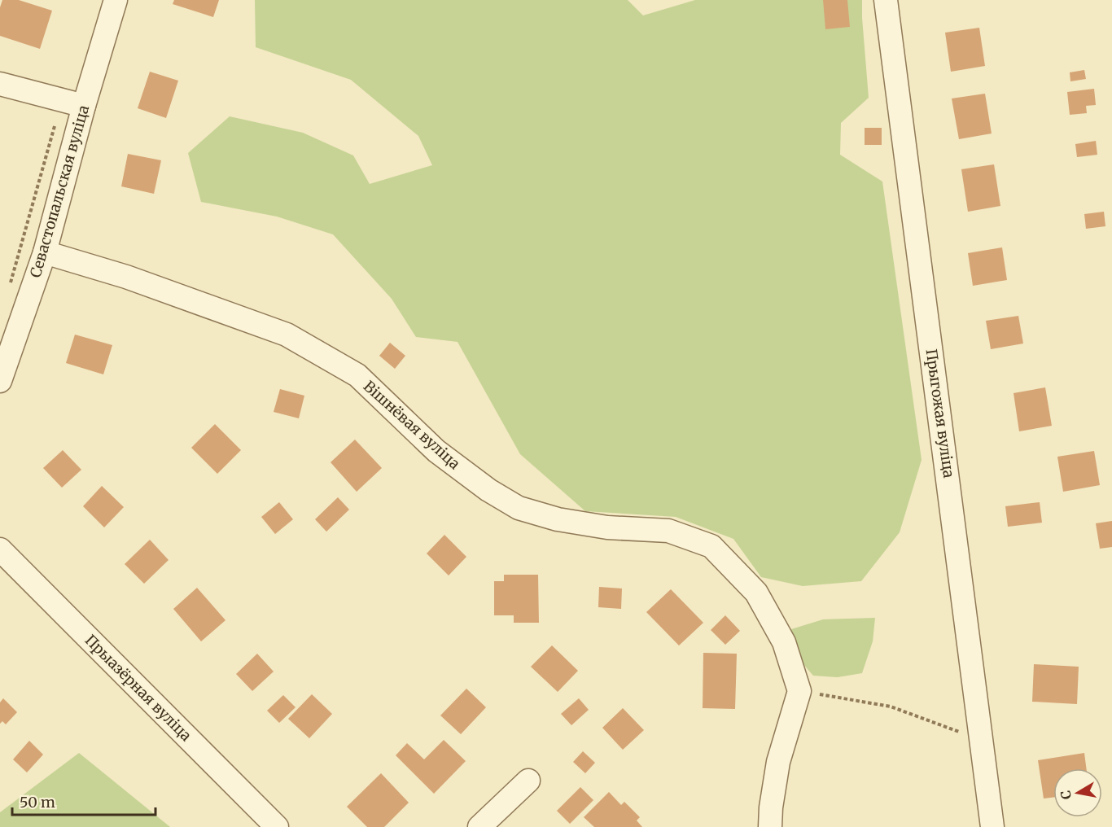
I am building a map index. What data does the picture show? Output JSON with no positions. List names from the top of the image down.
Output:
{
  "streets": {
    "street": [
      "Севастопальская вуліца",
      "Прыгожая вуліца",
      "Вішнёвая вуліца",
      "Прыазёрная вуліца"
    ]
  },
  "crossings": [
    ["Севастопальская вуліца", "Вішнёвая вуліца"]
  ],
  "scale_bar": "50 m",
  "north": "left"
}
